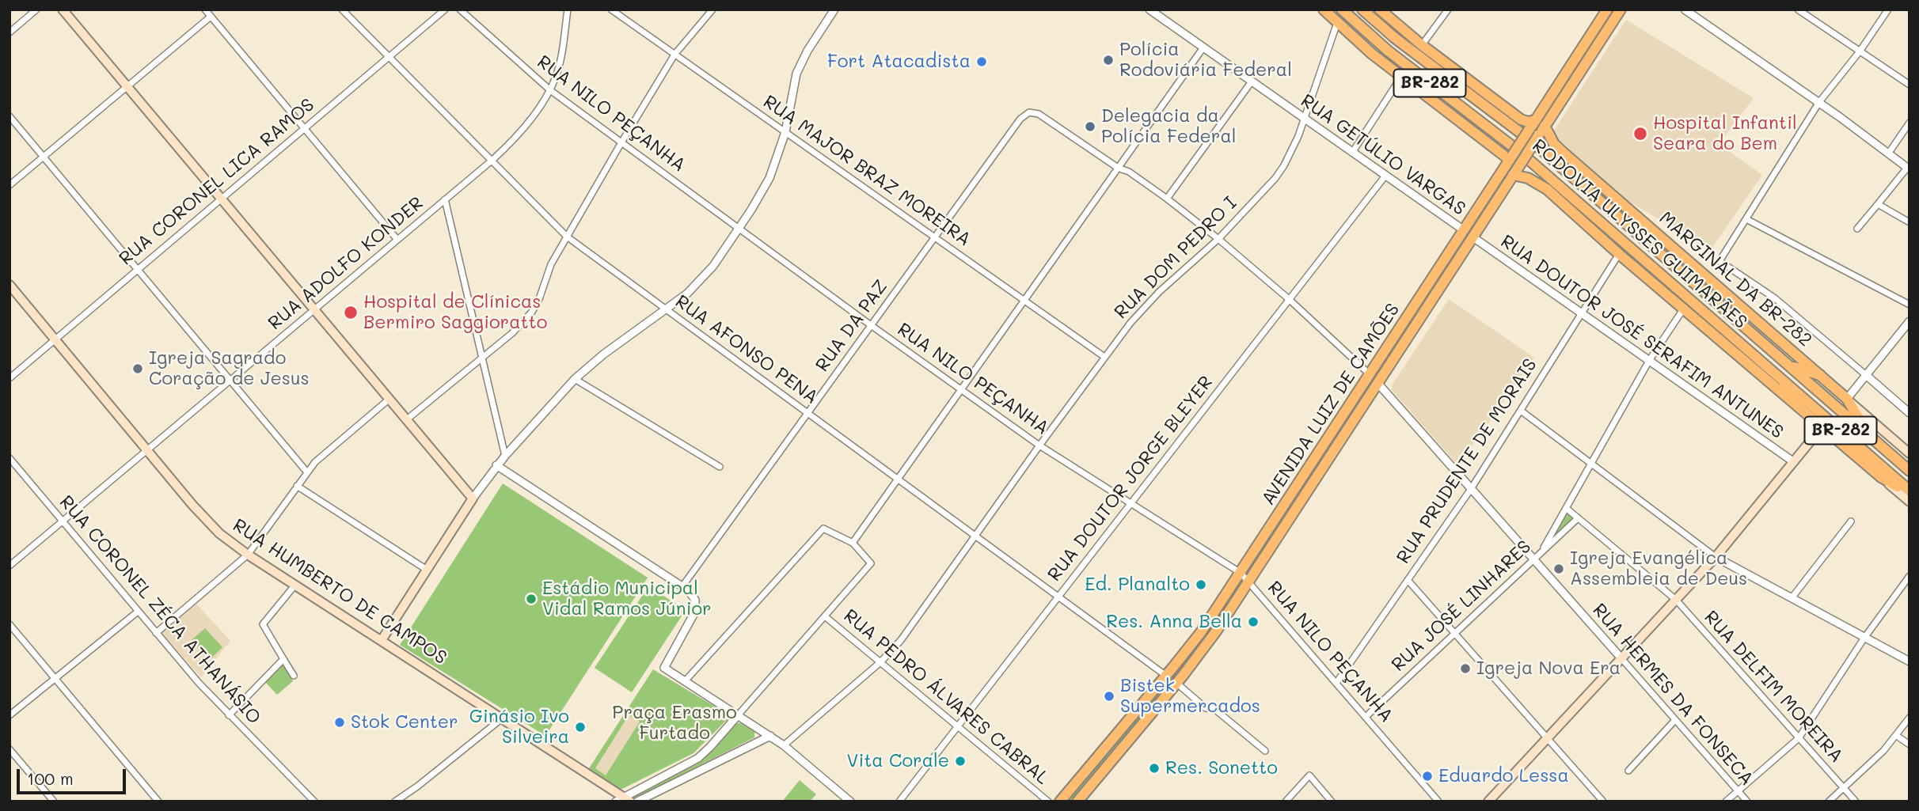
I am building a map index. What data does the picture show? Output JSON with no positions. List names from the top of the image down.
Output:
{
  "streets": {
    "main road": [
      "BR-282",
      "RODOVIA ULYSSES GUIMARÃES",
      "MARGINAL DA BR-282",
      "AVENIDA LUIZ DE CAMÕES",
      "RUA HUMBERTO DE CAMPOS"
    ],
    "street": [
      "RUA NILO PEÇANHA",
      "RUA GETÚLIO VARGAS",
      "RUA MAJOR BRAZ MOREIRA",
      "RUA CORONEL LICA RAMOS",
      "RUA DOM PEDRO I",
      "RUA ADOLFO KONDER",
      "RUA DA PAZ",
      "RUA DOUTOR JOSÉ SERAFIM ANTUNES",
      "RUA AFONSO PENA",
      "RUA PRUDENTE DE MORAIS",
      "RUA DOUTOR JORGE BLEYER",
      "RUA JOSÉ LINHARES",
      "RUA CORONEL ZÉCA ATHANÁSIO",
      "RUA DELFIM MOREIRA",
      "RUA HERMES DA FONSECA",
      "RUA PEDRO ÁLVARES CABRAL"
    ]
  },
  "crossings": [
    ["RUA NILO PEÇANHA", "RUA DOM PEDRO I"],
    ["RUA NILO PEÇANHA", "RUA ADOLFO KONDER"],
    ["RUA NILO PEÇANHA", "RUA DA PAZ"],
    ["RUA NILO PEÇANHA", "AVENIDA LUIZ DE CAMÕES"],
    ["RUA NILO PEÇANHA", "RUA PRUDENTE DE MORAIS"],
    ["RUA NILO PEÇANHA", "RUA DOUTOR JORGE BLEYER"],
    ["RUA NILO PEÇANHA", "RUA JOSÉ LINHARES"],
    ["RUA GETÚLIO VARGAS", "RUA DOM PEDRO I"],
    ["RUA GETÚLIO VARGAS", "AVENIDA LUIZ DE CAMÕES"],
    ["RUA GETÚLIO VARGAS", "RUA DOUTOR JORGE BLEYER"],
    ["RUA MAJOR BRAZ MOREIRA", "RUA DOM PEDRO I"],
    ["RUA MAJOR BRAZ MOREIRA", "RUA DA PAZ"],
    ["RUA CORONEL LICA RAMOS", "RUA AFONSO PENA"],
    ["RUA CORONEL LICA RAMOS", "RUA HUMBERTO DE CAMPOS"],
    ["RUA DOM PEDRO I", "RUA AFONSO PENA"],
    ["RUA DOM PEDRO I", "RUA PEDRO ÁLVARES CABRAL"],
    ["RUA ADOLFO KONDER", "RUA AFONSO PENA"],
    ["RUA ADOLFO KONDER", "RUA HUMBERTO DE CAMPOS"],
    ["RUA ADOLFO KONDER", "RUA CORONEL ZÉCA ATHANÁSIO"],
    ["MARGINAL DA BR-282", "AVENIDA LUIZ DE CAMÕES"],
    ["RUA DA PAZ", "RUA AFONSO PENA"],
    ["RUA DOUTOR JOSÉ SERAFIM ANTUNES", "AVENIDA LUIZ DE CAMÕES"],
    ["RUA DOUTOR JOSÉ SERAFIM ANTUNES", "RUA PRUDENTE DE MORAIS"],
    ["RUA AFONSO PENA", "AVENIDA LUIZ DE CAMÕES"],
    ["RUA AFONSO PENA", "RUA DOUTOR JORGE BLEYER"],
    ["AVENIDA LUIZ DE CAMÕES", "RUA HERMES DA FONSECA"],
    ["RUA PRUDENTE DE MORAIS", "RUA HERMES DA FONSECA"],
    ["RUA DOUTOR JORGE BLEYER", "RUA PEDRO ÁLVARES CABRAL"],
    ["RUA JOSÉ LINHARES", "RUA DELFIM MOREIRA"],
    ["RUA JOSÉ LINHARES", "RUA HERMES DA FONSECA"]
  ],
  "parks": ["Praça Erasmo Furtado"],
  "places": [
    "Polícia Rodoviária Federal",
    "Fort Atacadista",
    "Delegacia da Polícia Federal",
    "Hospital Infantil Seara do Bem",
    "Hospital de Clínicas Bermiro Saggioratto",
    "Igreja Sagrado Coração de Jesus",
    "Igreja Evangélica Assembleia de Deus",
    "Ed. Planalto",
    "Estádio Municipal Vidal Ramos Júnior",
    "Res. Anna Bella",
    "Igreja Nova Era",
    "Bistek Supermercados",
    "Stok Center",
    "Ginásio Ivo Silveira",
    "Vita Corale",
    "Res. Sonetto",
    "Eduardo Lessa"
  ],
  "scale_bar": "100 m"
}
